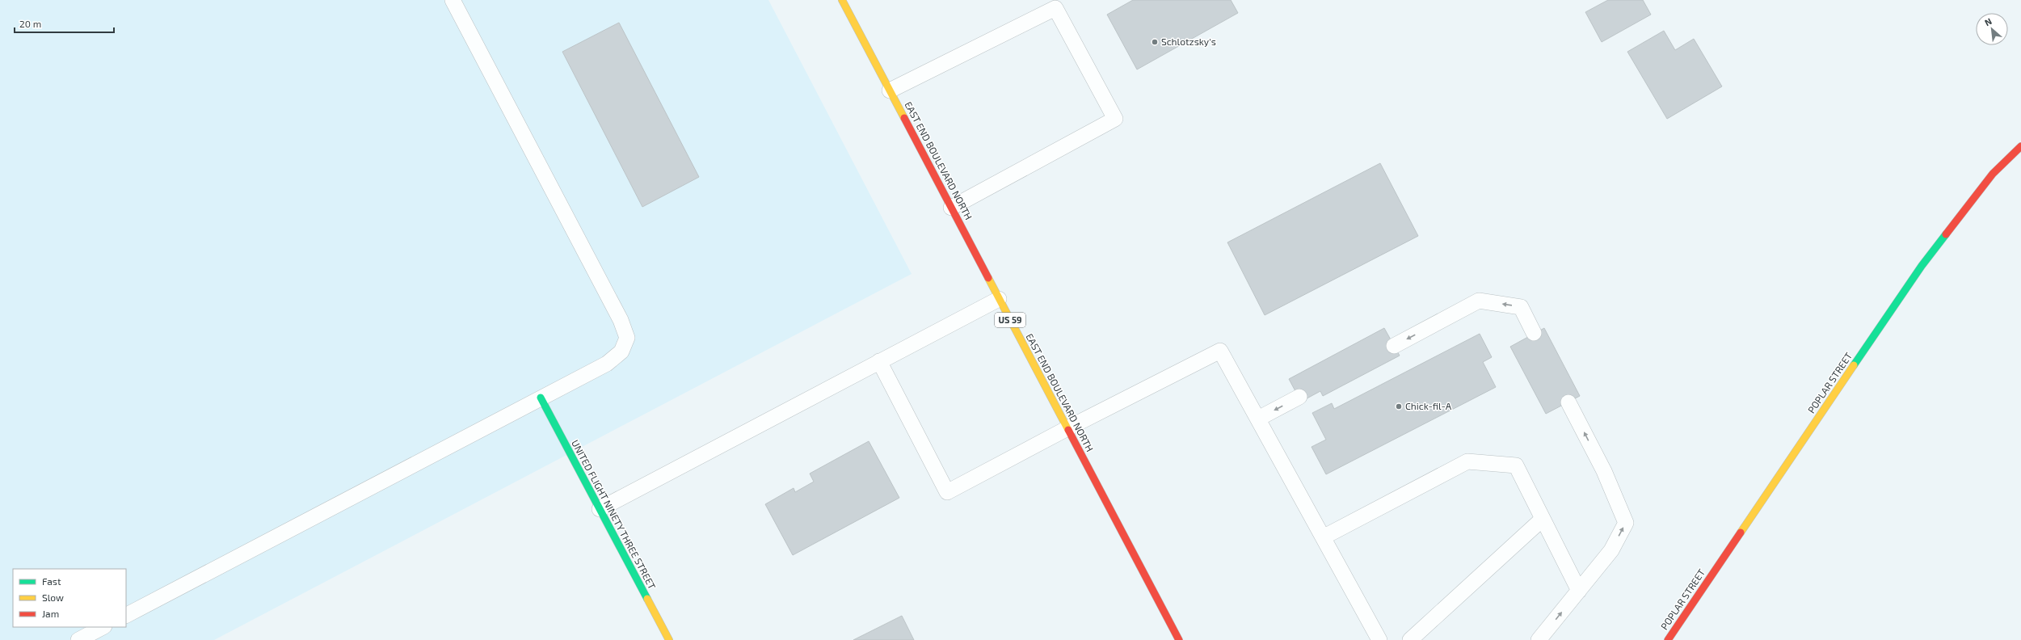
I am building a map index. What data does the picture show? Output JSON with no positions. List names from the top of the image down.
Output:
{
  "streets": {
    "main road": [
      "EAST END BOULEVARD NORTH",
      "US 59",
      "POPLAR STREET",
      "UNITED FLIGHT NINETY THREE STREET"
    ]
  },
  "places": ["Schlotzsky's", "Chick-fil-A"],
  "legend": ["Fast", "Slow", "Jam"],
  "scale_bar": "20 m",
  "north": "top left"
}
